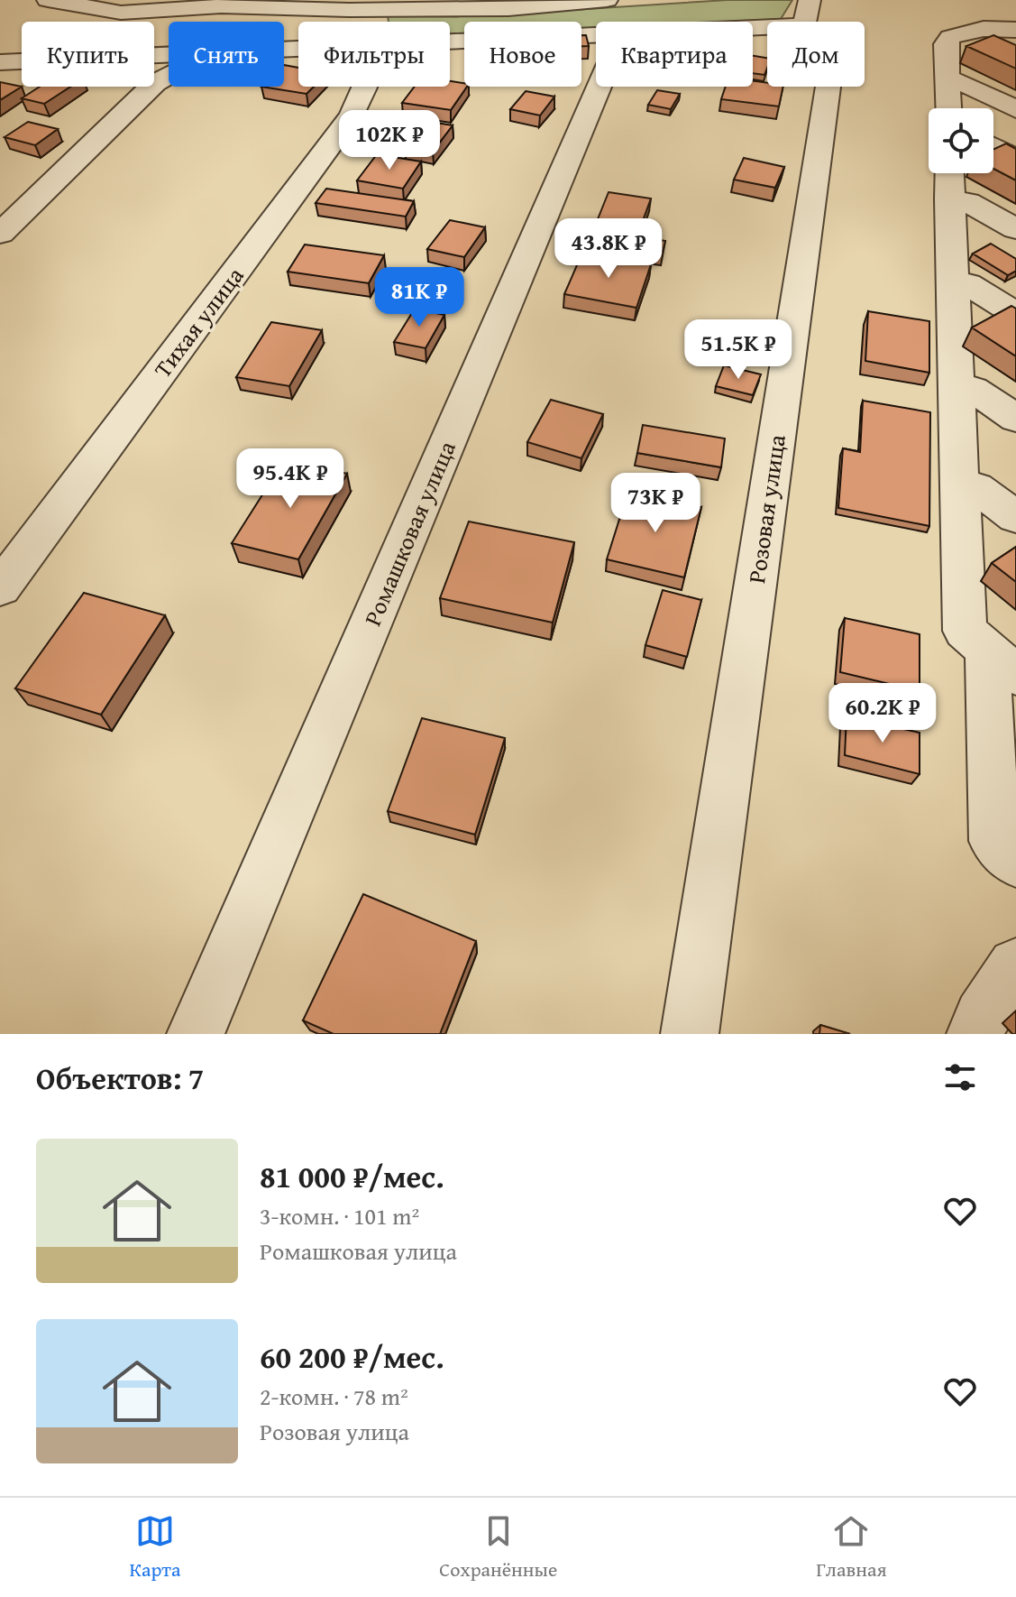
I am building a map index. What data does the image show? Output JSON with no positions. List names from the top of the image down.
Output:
{
  "streets": {
    "street": ["Тихая улица", "Розовая улица", "Ромашковая улица"]
  },
  "page": {
    "chip": [
      "Купить",
      "Снять",
      "Фильтры",
      "Новое",
      "Квартира",
      "Дом"
    ],
    "price": [
      "102K ₽",
      "43.8K ₽",
      "81K ₽",
      "51.5K ₽",
      "95.4K ₽",
      "73K ₽",
      "60.2K ₽"
    ],
    "heading": "Объектов: 7",
    "list": [
      {
        "name": "81 000 ₽/мес.",
        "note": "3-комн. · 101 m² · Ромашковая улица"
      },
      {
        "name": "60 200 ₽/мес.",
        "note": "2-комн. · 78 m² · Розовая улица"
      }
    ],
    "tabs": ["Карта", "Сохранённые", "Главная"]
  }
}
